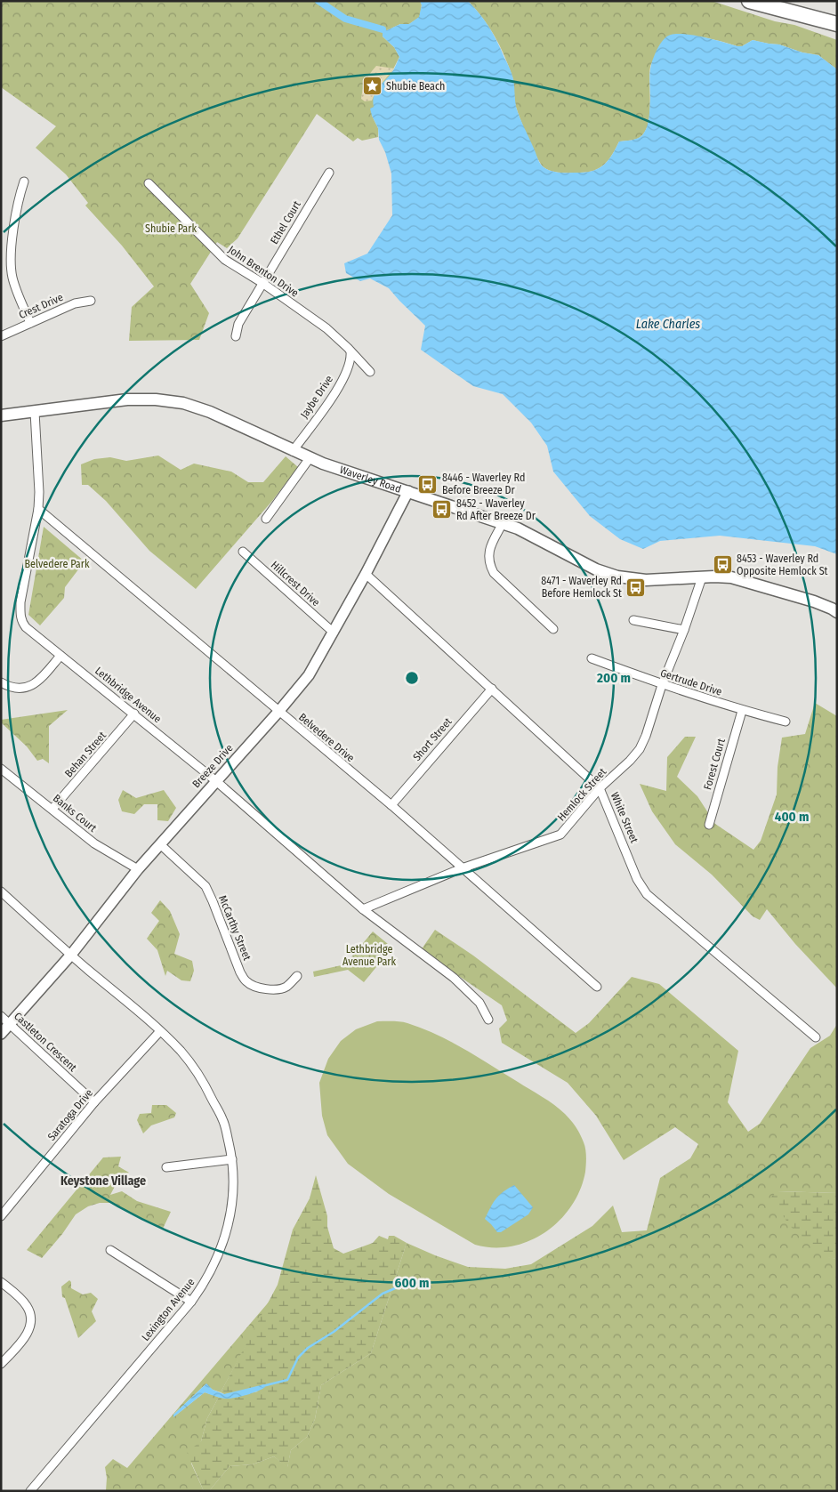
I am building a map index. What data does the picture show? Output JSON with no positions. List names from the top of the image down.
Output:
{
  "streets": {
    "main road": ["Waverley Road"],
    "street": [
      "Ethel Court",
      "John Brenton Drive",
      "Crest Drive",
      "Jaybe Drive",
      "Hillcrest Drive",
      "Gertrude Drive",
      "Lethbridge Avenue",
      "Belvedere Drive",
      "Short Street",
      "Behan Street",
      "Forest Court",
      "Breeze Drive",
      "Hemlock Street",
      "Banks Court",
      "White Street",
      "McCarthy Street",
      "Castleton Crescent",
      "Saratoga Drive",
      "Lexington Avenue"
    ]
  },
  "crossings": [
    ["Ethel Court", "John Brenton Drive"],
    ["John Brenton Drive", "Jaybe Drive"],
    ["Jaybe Drive", "Waverley Road"],
    ["Waverley Road", "Lethbridge Avenue"],
    ["Waverley Road", "Breeze Drive"],
    ["Waverley Road", "Hemlock Street"],
    ["Hillcrest Drive", "Breeze Drive"],
    ["Gertrude Drive", "Forest Court"],
    ["Gertrude Drive", "Hemlock Street"],
    ["Lethbridge Avenue", "Belvedere Drive"],
    ["Lethbridge Avenue", "Behan Street"],
    ["Lethbridge Avenue", "Breeze Drive"],
    ["Lethbridge Avenue", "Hemlock Street"],
    ["Belvedere Drive", "Short Street"],
    ["Belvedere Drive", "Breeze Drive"],
    ["Belvedere Drive", "Hemlock Street"],
    ["Short Street", "White Street"],
    ["Behan Street", "Banks Court"],
    ["Breeze Drive", "Banks Court"],
    ["Breeze Drive", "White Street"],
    ["Breeze Drive", "McCarthy Street"],
    ["Breeze Drive", "Castleton Crescent"],
    ["Breeze Drive", "Lexington Avenue"],
    ["Hemlock Street", "White Street"],
    ["Castleton Crescent", "Saratoga Drive"],
    ["Saratoga Drive", "Lexington Avenue"]
  ],
  "districts": ["Keystone Village"],
  "water": ["Lake Charles"],
  "parks": ["Shubie Park", "Belvedere Park", "Lethbridge Avenue Park"],
  "places": {
    "place": ["Shubie Beach"],
    "bus stop": [
      "8446 - Waverley Rd Before Breeze Dr",
      "8452 - Waverley Rd After Breeze Dr",
      "8453 - Waverley Rd Opposite Hemlock St",
      "8471 - Waverley Rd Before Hemlock St"
    ]
  },
  "rings": ["200 m", "400 m", "600 m"]
}
